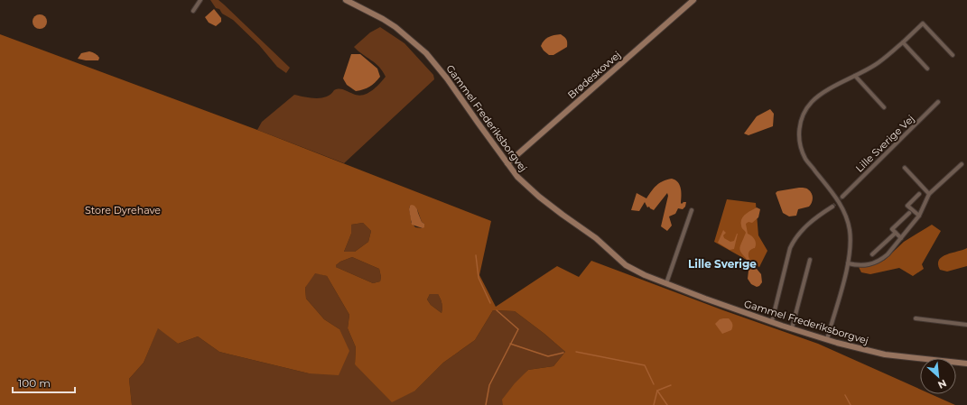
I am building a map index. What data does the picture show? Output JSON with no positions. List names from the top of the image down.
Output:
{
  "streets": {
    "street": ["Brødeskovvej", "Gammel Frederiksborgvej", "Lille Sverige Vej"]
  },
  "crossings": [
    ["Brødeskovvej", "Gammel Frederiksborgvej"]
  ],
  "districts": ["Lille Sverige"],
  "parks": ["Store Dyrehave"],
  "scale_bar": "100 m",
  "north": "bottom right"
}
